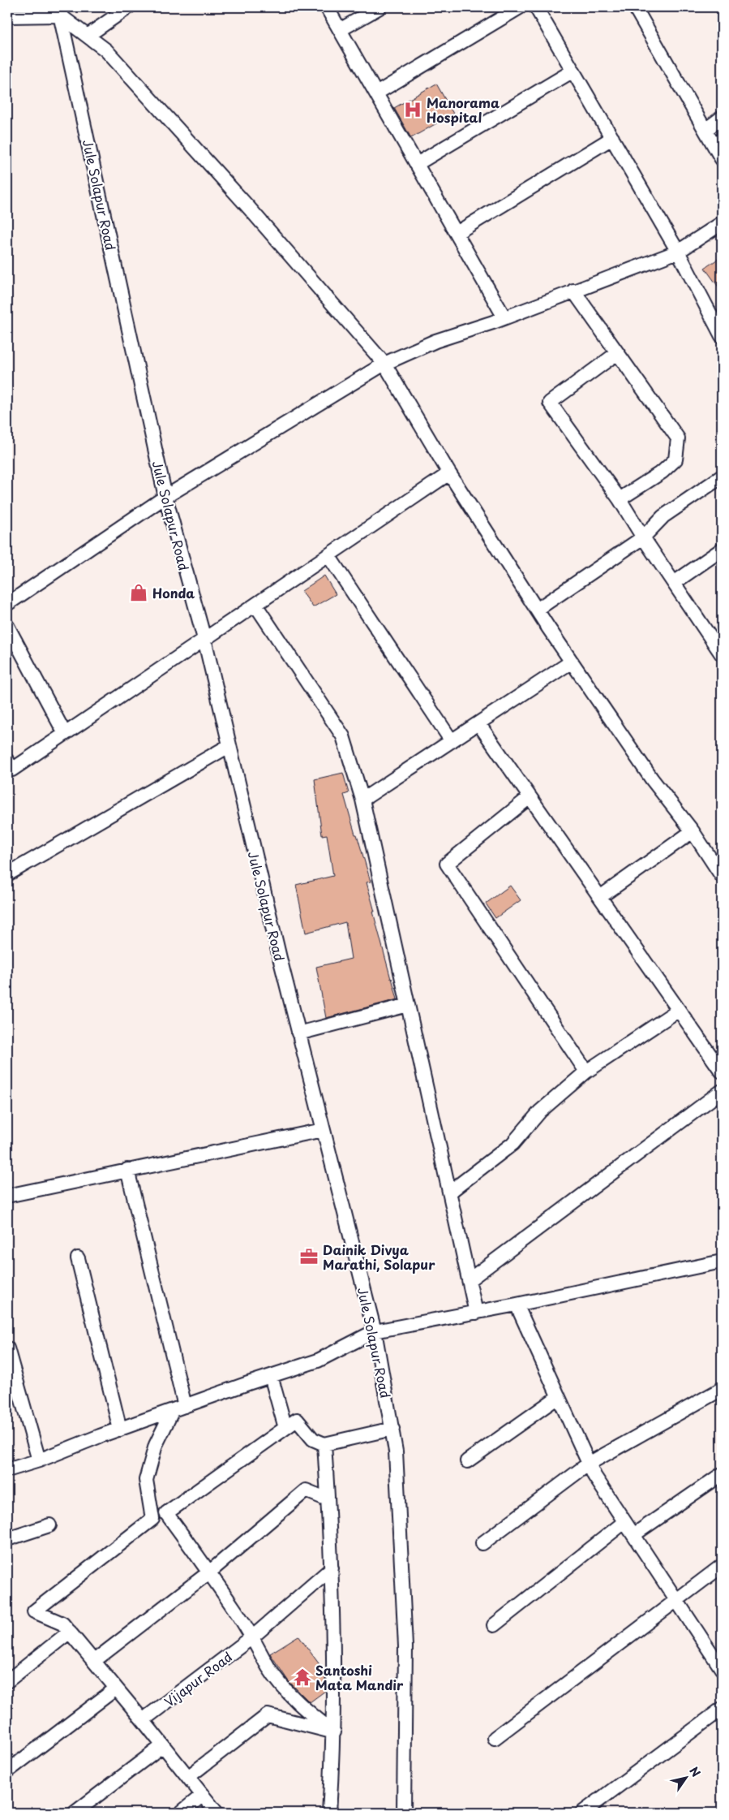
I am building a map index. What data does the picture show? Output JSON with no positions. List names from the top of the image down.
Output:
{
  "streets": {
    "street": ["Jule Solapur Road", "Vijapur Road"]
  },
  "places": {
    "hospital": ["Manorama Hospital"],
    "shop": ["Honda"],
    "office": ["Dainik Divya Marathi, Solapur"],
    "temple": ["Santoshi Mata Mandir"]
  },
  "north": "top right"
}
